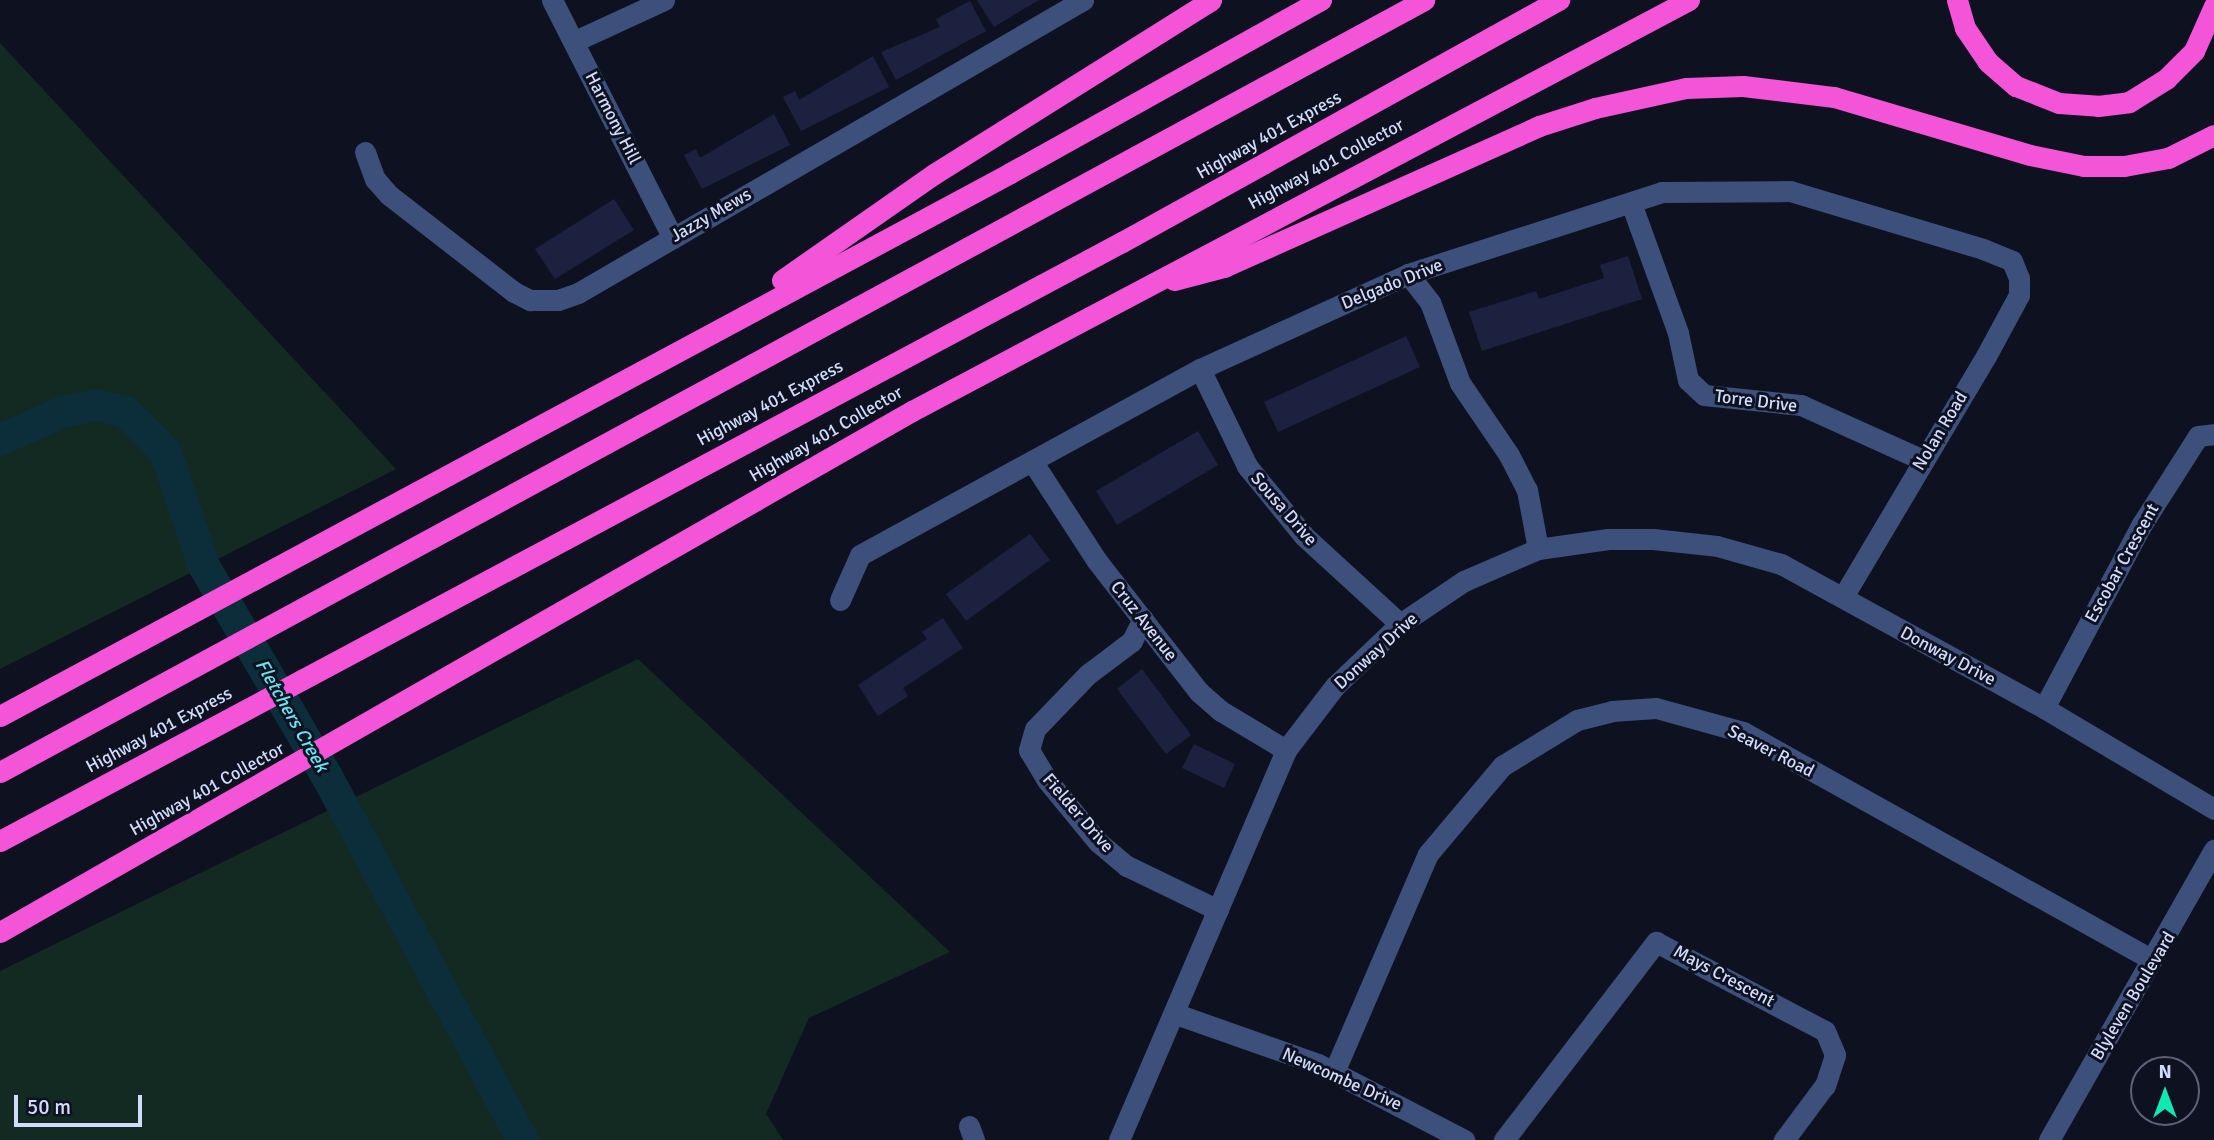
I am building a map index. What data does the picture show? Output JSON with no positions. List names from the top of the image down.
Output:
{
  "streets": {
    "highway": ["Highway 401 Express", "Highway 401 Collector"],
    "street": [
      "Harmony Hill",
      "Jazzy Mews",
      "Delgado Drive",
      "Torre Drive",
      "Nolan Road",
      "Sousa Drive",
      "Escobar Crescent",
      "Cruz Avenue",
      "Donway Drive",
      "Seaver Road",
      "Fielder Drive",
      "Mays Crescent",
      "Blyleven Boulevard",
      "Newcombe Drive"
    ]
  },
  "crossings": [
    ["Harmony Hill", "Jazzy Mews"],
    ["Delgado Drive", "Torre Drive"],
    ["Delgado Drive", "Nolan Road"],
    ["Delgado Drive", "Sousa Drive"],
    ["Delgado Drive", "Cruz Avenue"],
    ["Torre Drive", "Nolan Road"],
    ["Nolan Road", "Donway Drive"],
    ["Sousa Drive", "Donway Drive"],
    ["Escobar Crescent", "Donway Drive"],
    ["Cruz Avenue", "Donway Drive"],
    ["Cruz Avenue", "Fielder Drive"],
    ["Donway Drive", "Fielder Drive"],
    ["Donway Drive", "Newcombe Drive"],
    ["Seaver Road", "Blyleven Boulevard"],
    ["Seaver Road", "Newcombe Drive"]
  ],
  "water": ["Fletchers Creek"],
  "scale_bar": "50 m",
  "north": "top"
}
